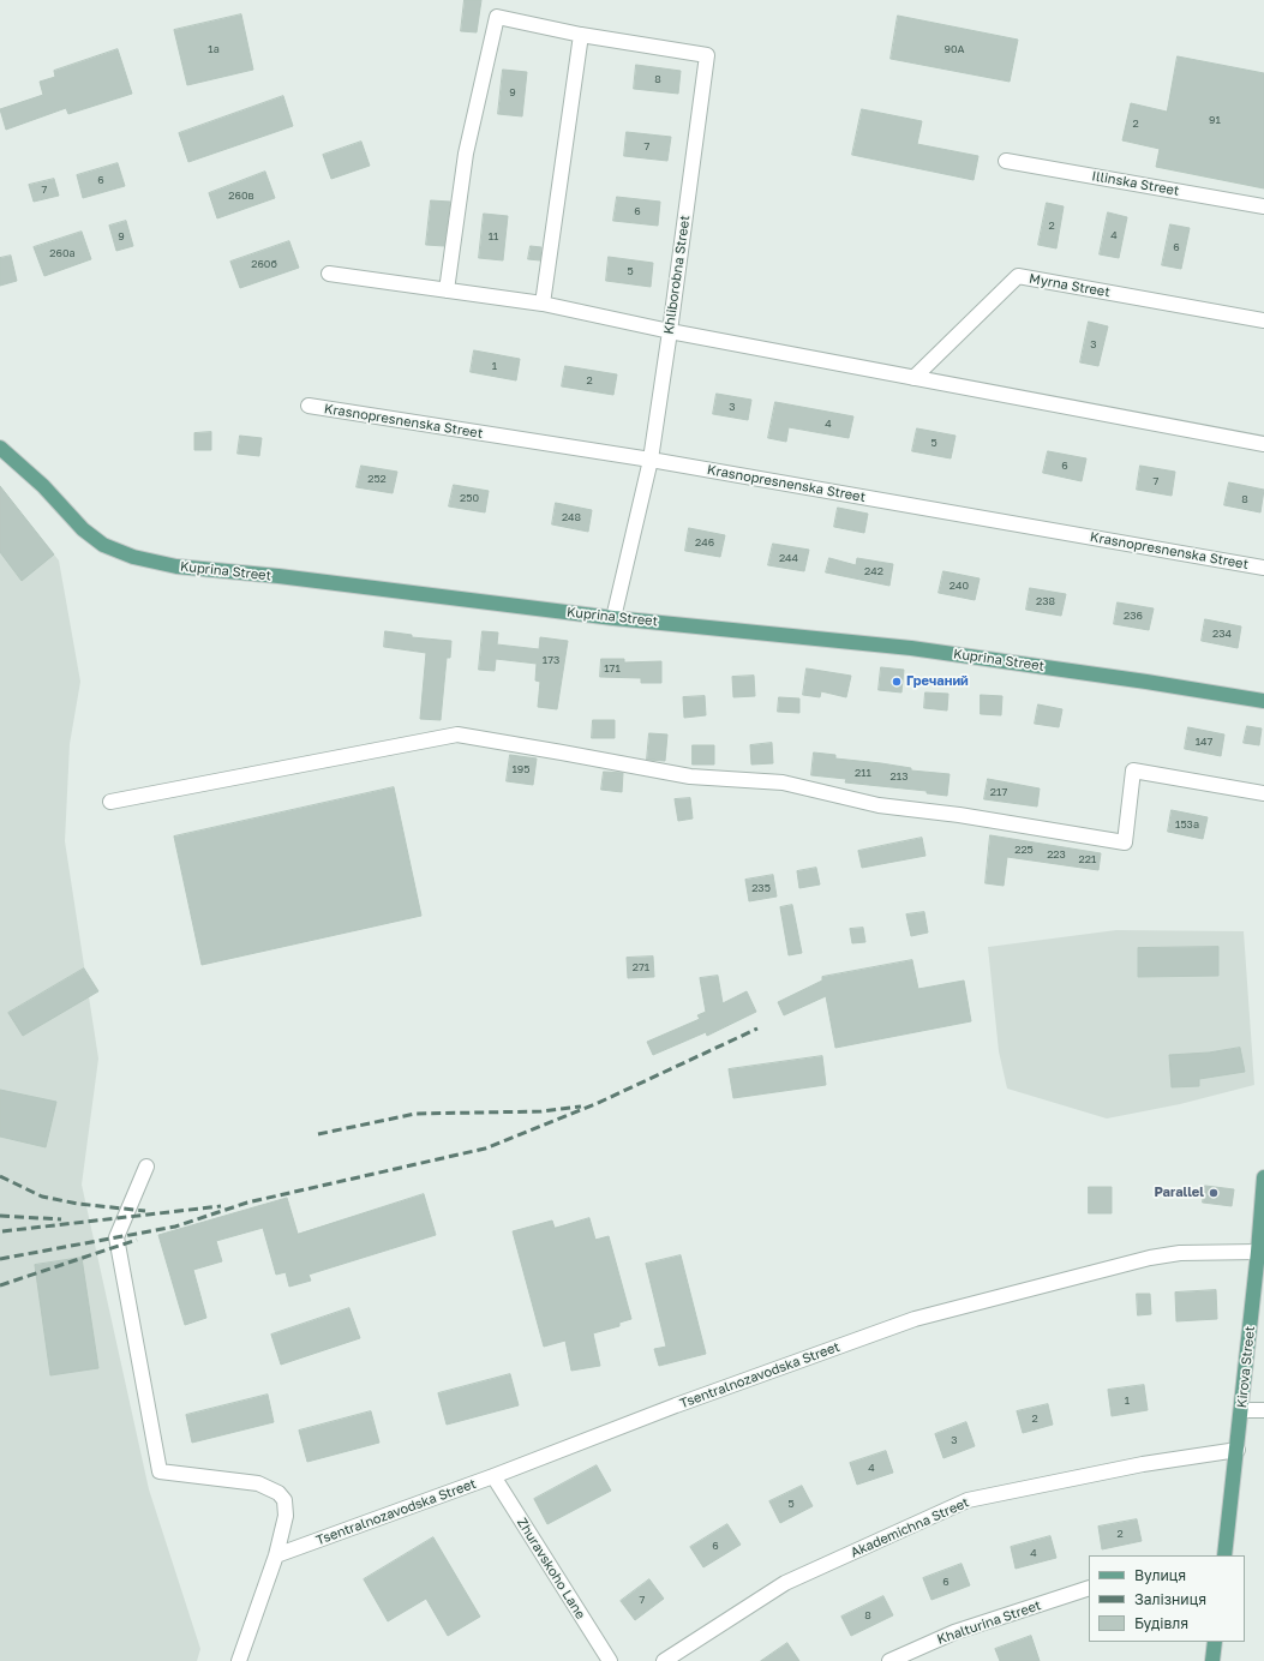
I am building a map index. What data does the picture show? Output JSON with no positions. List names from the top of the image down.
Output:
{
  "streets": {
    "main road": ["Kuprina Street", "Kirova Street"],
    "street": [
      "Illinska Street",
      "Khliborobna Street",
      "Myrna Street",
      "Krasnopresnenska Street",
      "Tsentralnozavodska Street",
      "Akademichna Street",
      "Zhuravskoho Lane",
      "Khalturina Street"
    ]
  },
  "crossings": [
    ["Khliborobna Street", "Krasnopresnenska Street"],
    ["Khliborobna Street", "Kuprina Street"],
    ["Kirova Street", "Tsentralnozavodska Street"],
    ["Kirova Street", "Akademichna Street"],
    ["Tsentralnozavodska Street", "Zhuravskoho Lane"]
  ],
  "places": ["Гречаний", "Parallel"],
  "house_numbers": [
    "1а",
    "90А",
    "8",
    "9",
    "91",
    "2",
    "7",
    "6",
    "7",
    "260в",
    "6",
    "2",
    "4",
    "9",
    "11",
    "6",
    "260а",
    "260б",
    "5",
    "3",
    "1",
    "2",
    "3",
    "4",
    "5",
    "6",
    "252",
    "7",
    "250",
    "8",
    "248",
    "246",
    "244",
    "242",
    "240",
    "238",
    "236",
    "234",
    "173",
    "171",
    "147",
    "195",
    "211",
    "213",
    "217",
    "153а",
    "225",
    "223",
    "221",
    "235",
    "271",
    "1",
    "2",
    "3",
    "4",
    "5",
    "2",
    "6",
    "4",
    "6",
    "7",
    "8"
  ],
  "legend": ["Вулиця", "Залізниця", "Будівля"]
}
